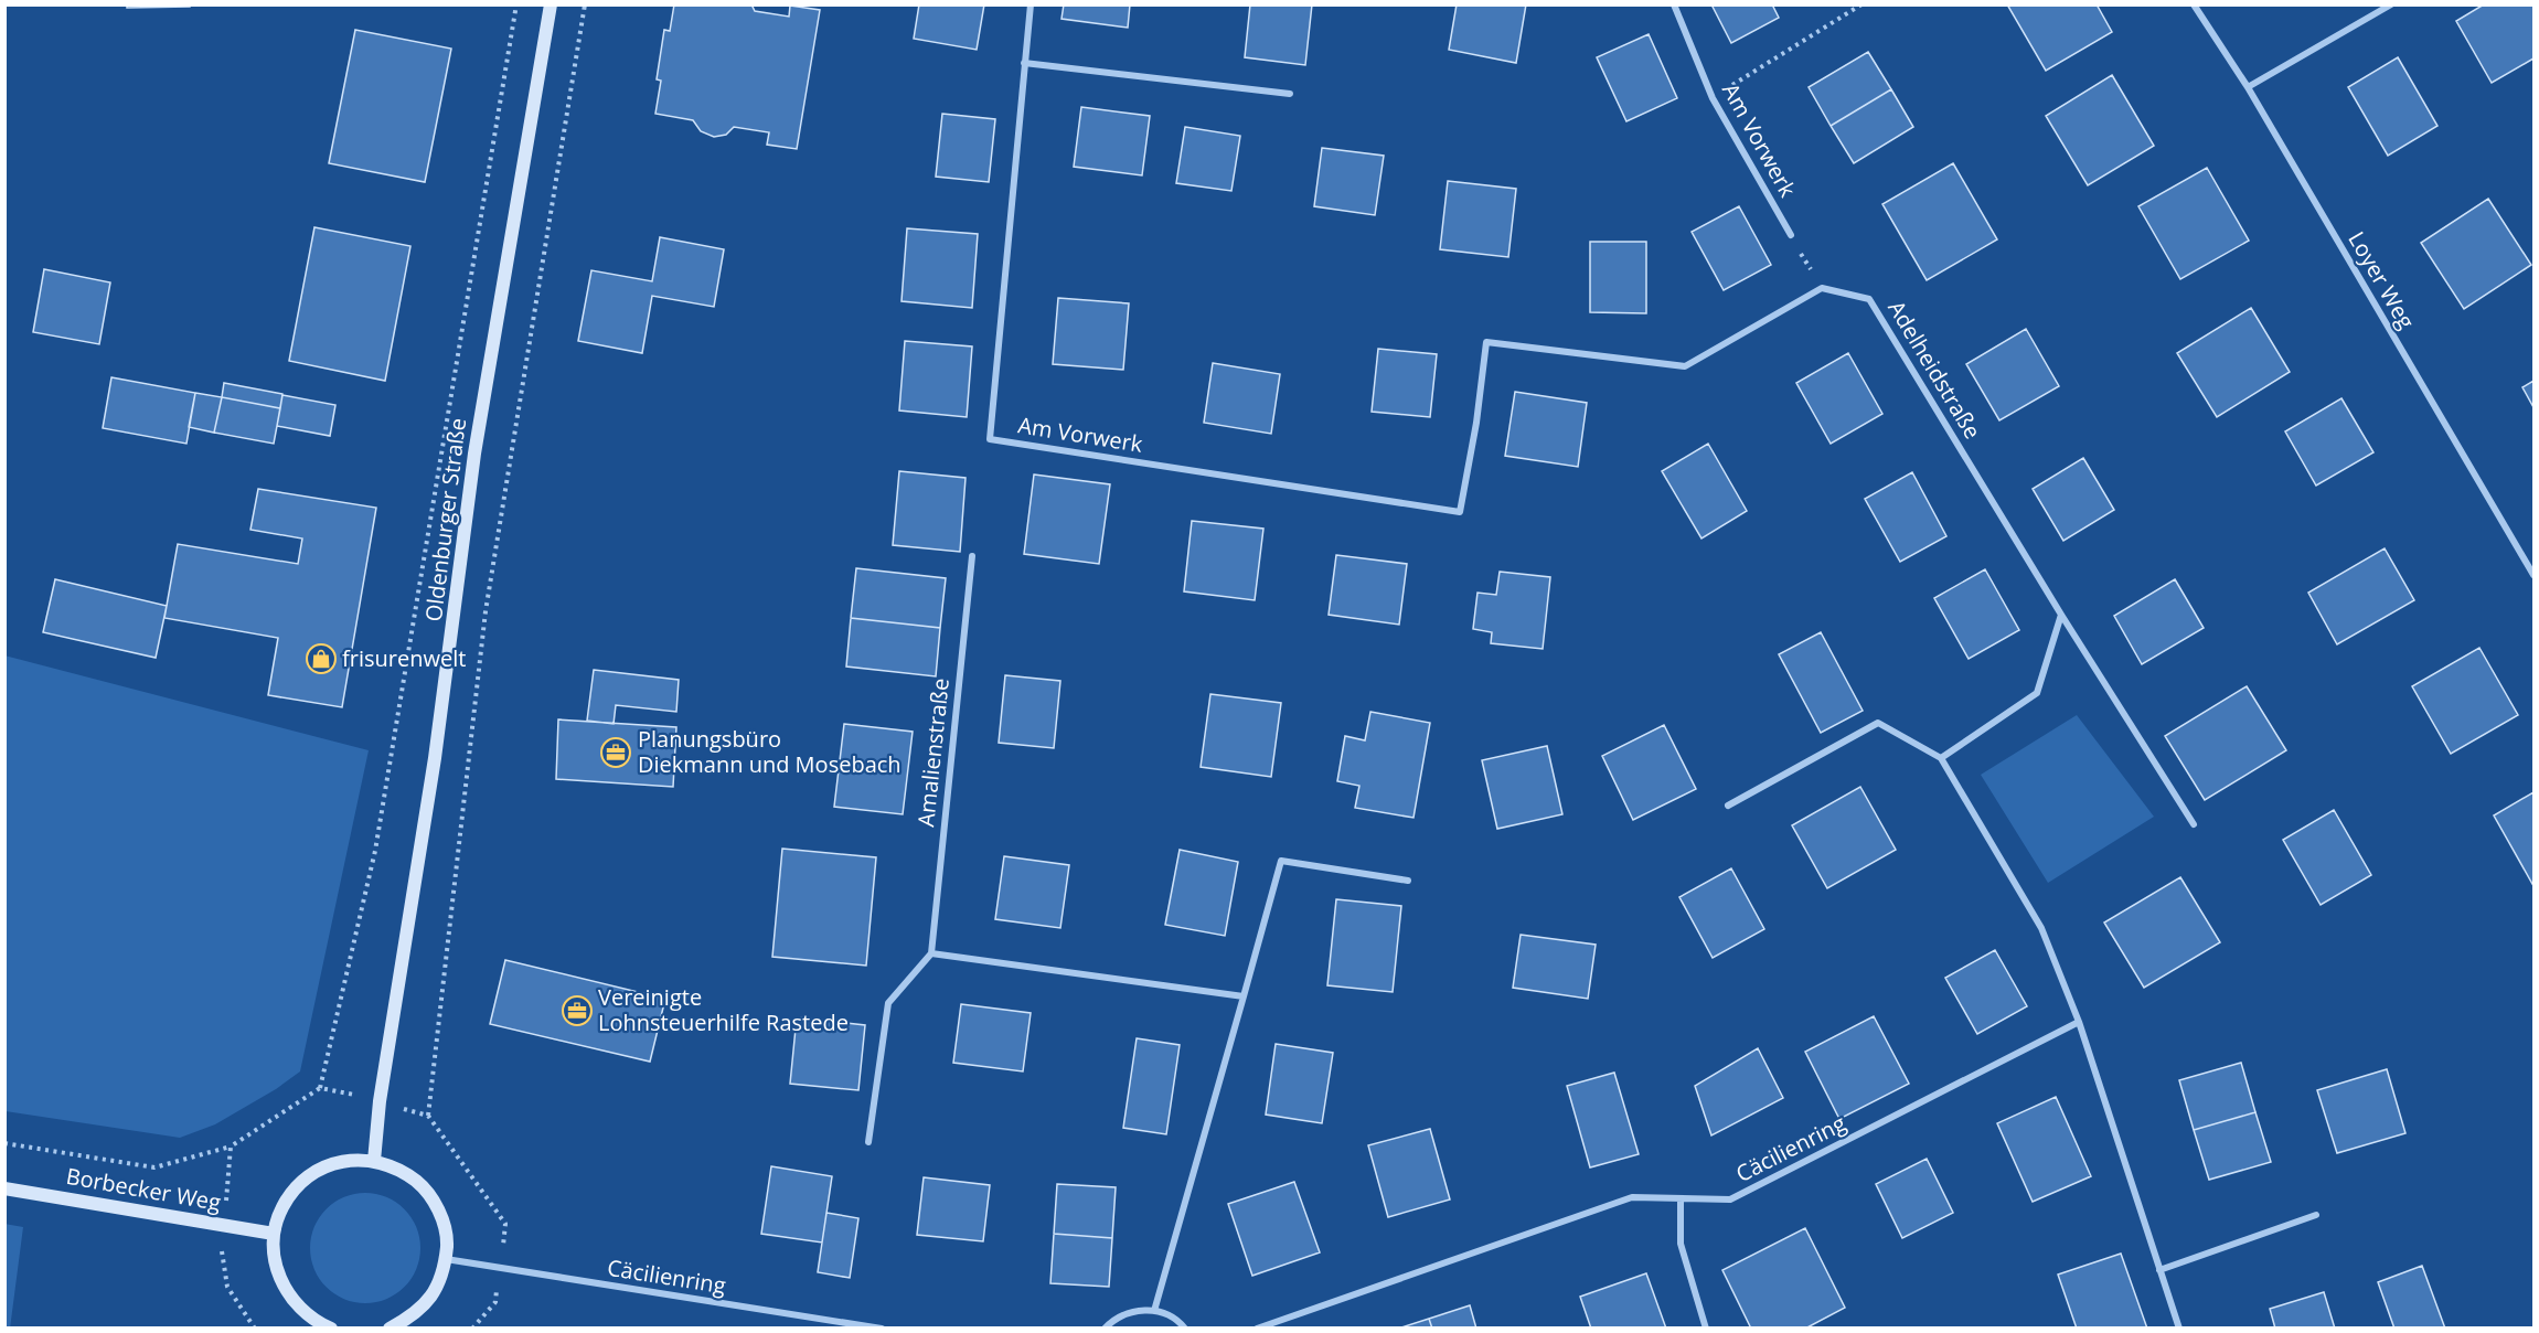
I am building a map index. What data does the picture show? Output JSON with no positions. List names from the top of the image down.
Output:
{
  "streets": {
    "street": [
      "Am Vorwerk",
      "Loyer Weg",
      "Adelheidstraße",
      "Oldenburger Straße",
      "Amalienstraße",
      "Cäcilienring",
      "Borbecker Weg"
    ]
  },
  "crossings": [
    ["Am Vorwerk", "Adelheidstraße"]
  ],
  "places": {
    "shop": ["frisurenwelt"],
    "office": ["Planungsbüro Diekmann und Mosebach", "Vereinigte Lohnsteuerhilfe Rastede"]
  }
}
